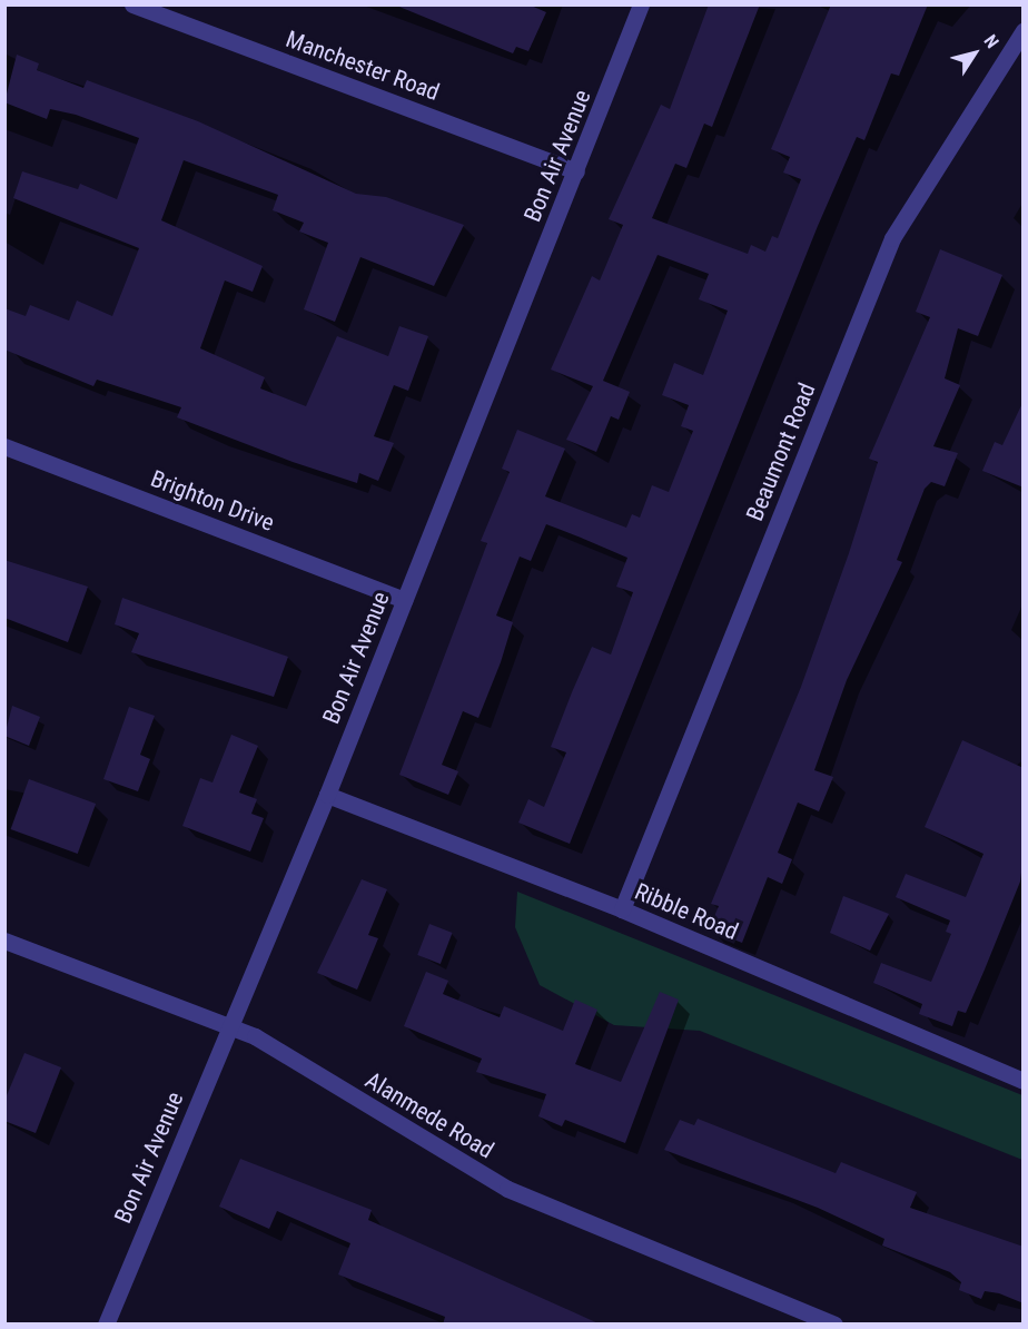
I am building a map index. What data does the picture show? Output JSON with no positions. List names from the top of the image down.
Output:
{
  "streets": {
    "street": [
      "Manchester Road",
      "Bon Air Avenue",
      "Beaumont Road",
      "Brighton Drive",
      "Ribble Road",
      "Alanmede Road"
    ]
  },
  "crossings": [
    ["Manchester Road", "Bon Air Avenue"],
    ["Bon Air Avenue", "Brighton Drive"],
    ["Bon Air Avenue", "Ribble Road"],
    ["Bon Air Avenue", "Alanmede Road"],
    ["Beaumont Road", "Ribble Road"]
  ],
  "north": "top right"
}
